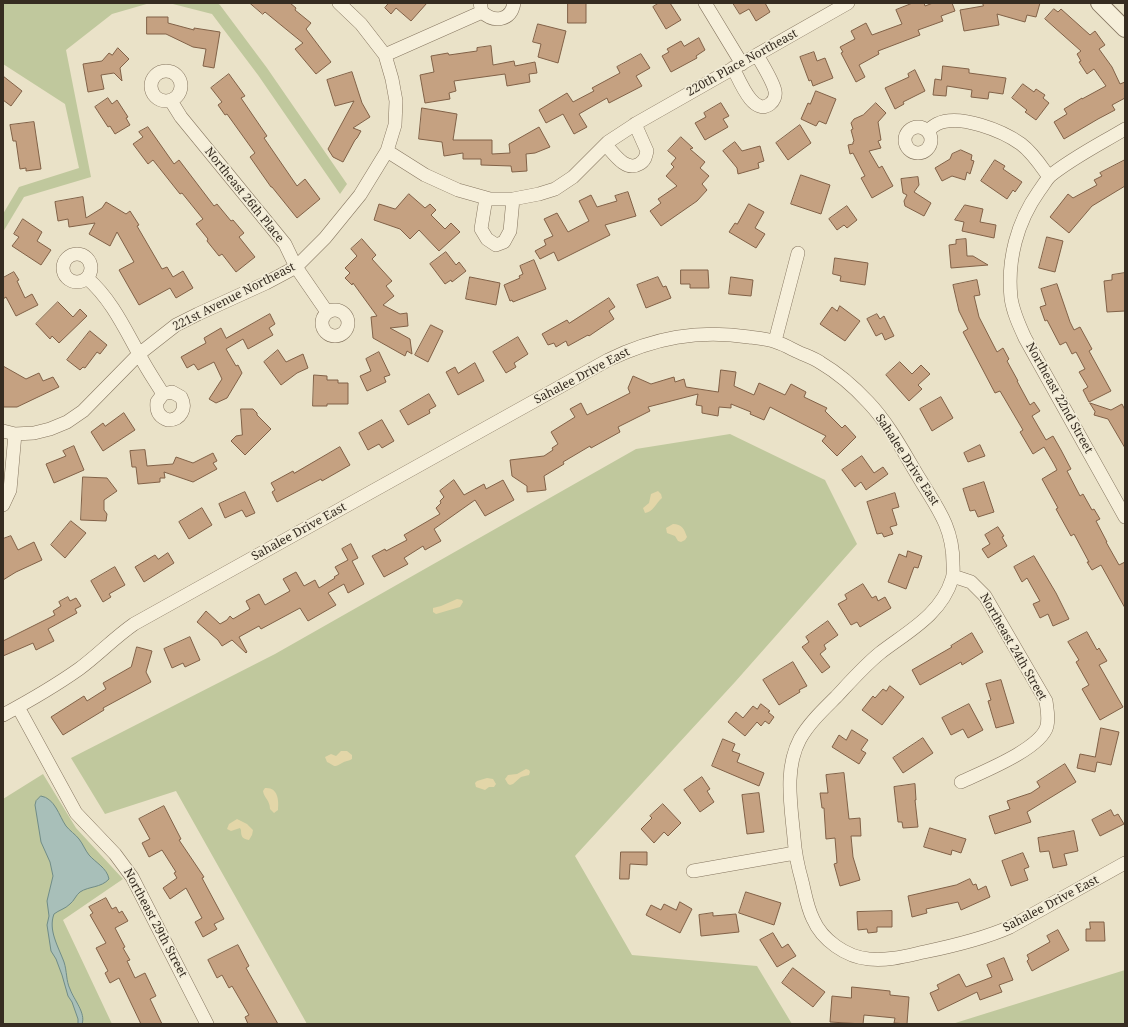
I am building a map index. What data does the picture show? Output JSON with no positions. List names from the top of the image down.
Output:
{
  "streets": {
    "street": [
      "220th Place Northeast",
      "Northeast 26th Place",
      "221st Avenue Northeast",
      "Sahalee Drive East",
      "Northeast 22nd Street",
      "Northeast 24th Street",
      "Northeast 29th Street"
    ]
  },
  "crossings": [
    ["220th Place Northeast", "221st Avenue Northeast"],
    ["Northeast 26th Place", "221st Avenue Northeast"],
    ["Sahalee Drive East", "Northeast 24th Street"],
    ["Sahalee Drive East", "Northeast 29th Street"]
  ]
}
